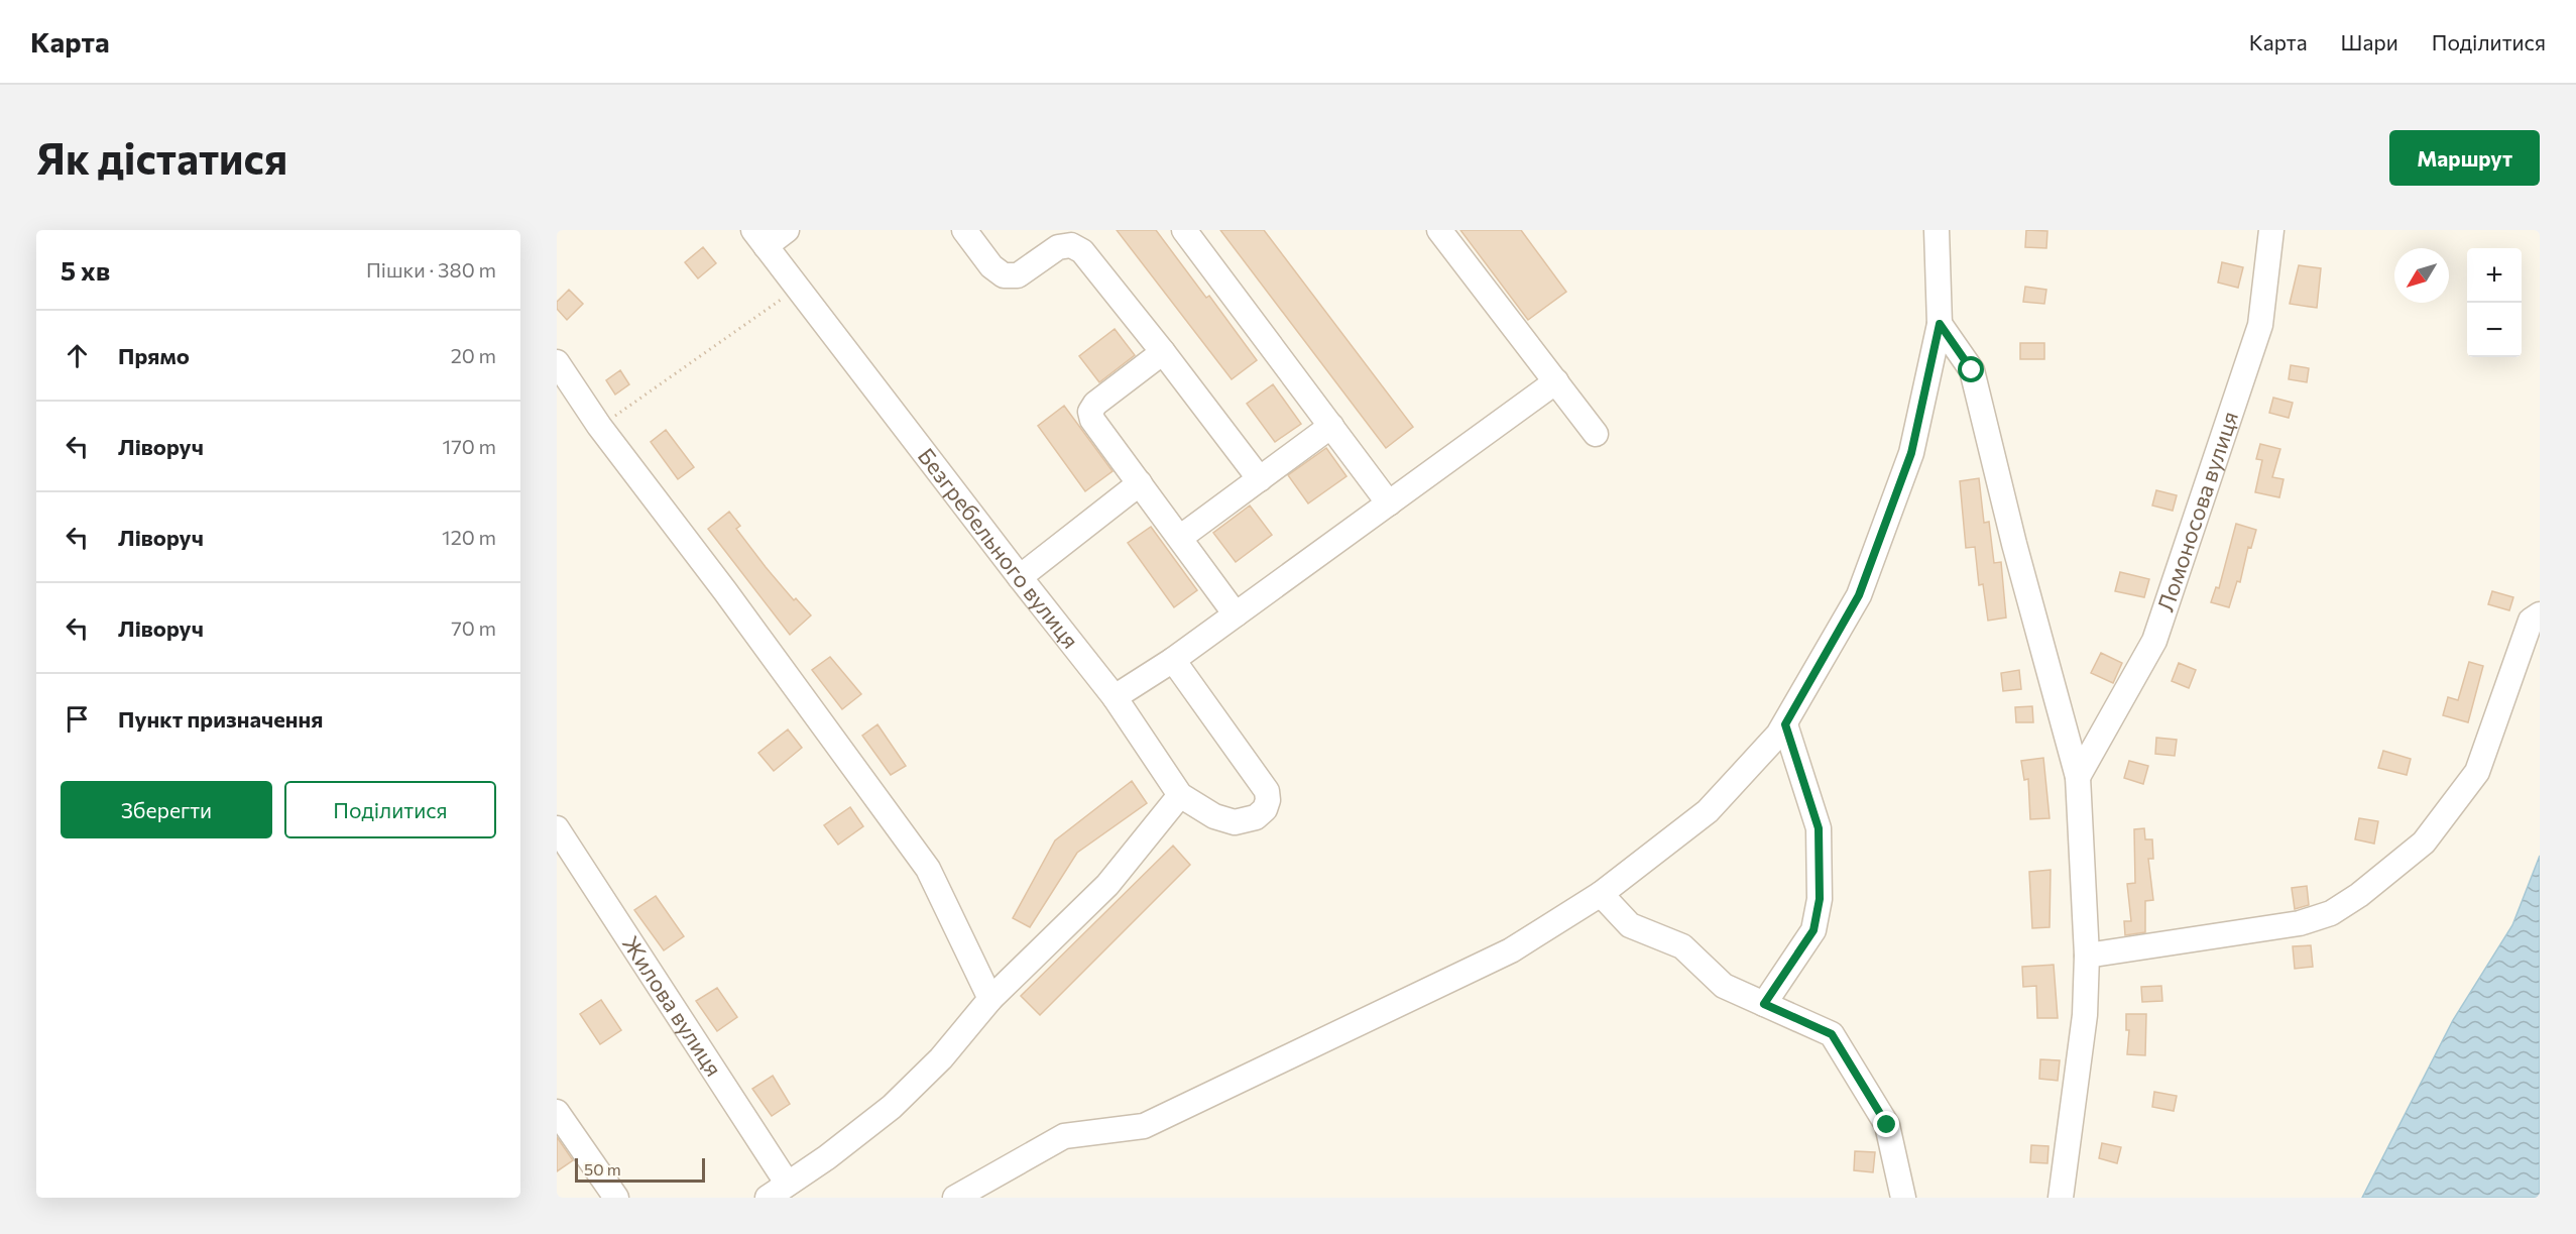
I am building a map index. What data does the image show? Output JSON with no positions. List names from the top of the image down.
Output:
{
  "streets": {
    "street": ["Ломоносова вулиця", "Безгребельного вулиця", "Жилова вулиця"]
  },
  "scale_bar": "50 m",
  "north": "bottom left",
  "page": {
    "header": "Карта",
    "nav": ["Карта", "Шари", "Поділитися"],
    "buttons": [
      "Маршрут",
      ["Зберегти", "Поділитися"]
    ],
    "title": "Як дістатися",
    "heading": ["5 хв", "Пішки · 380 m"],
    "map_buttons": ["+", "−"],
    "list": [
      ["Прямо", "20 m"],
      ["Ліворуч", "170 m"],
      ["Ліворуч", "120 m"],
      ["Ліворуч", "70 m"],
      "Пункт призначення"
    ],
    "scale": "50 m"
  }
}
